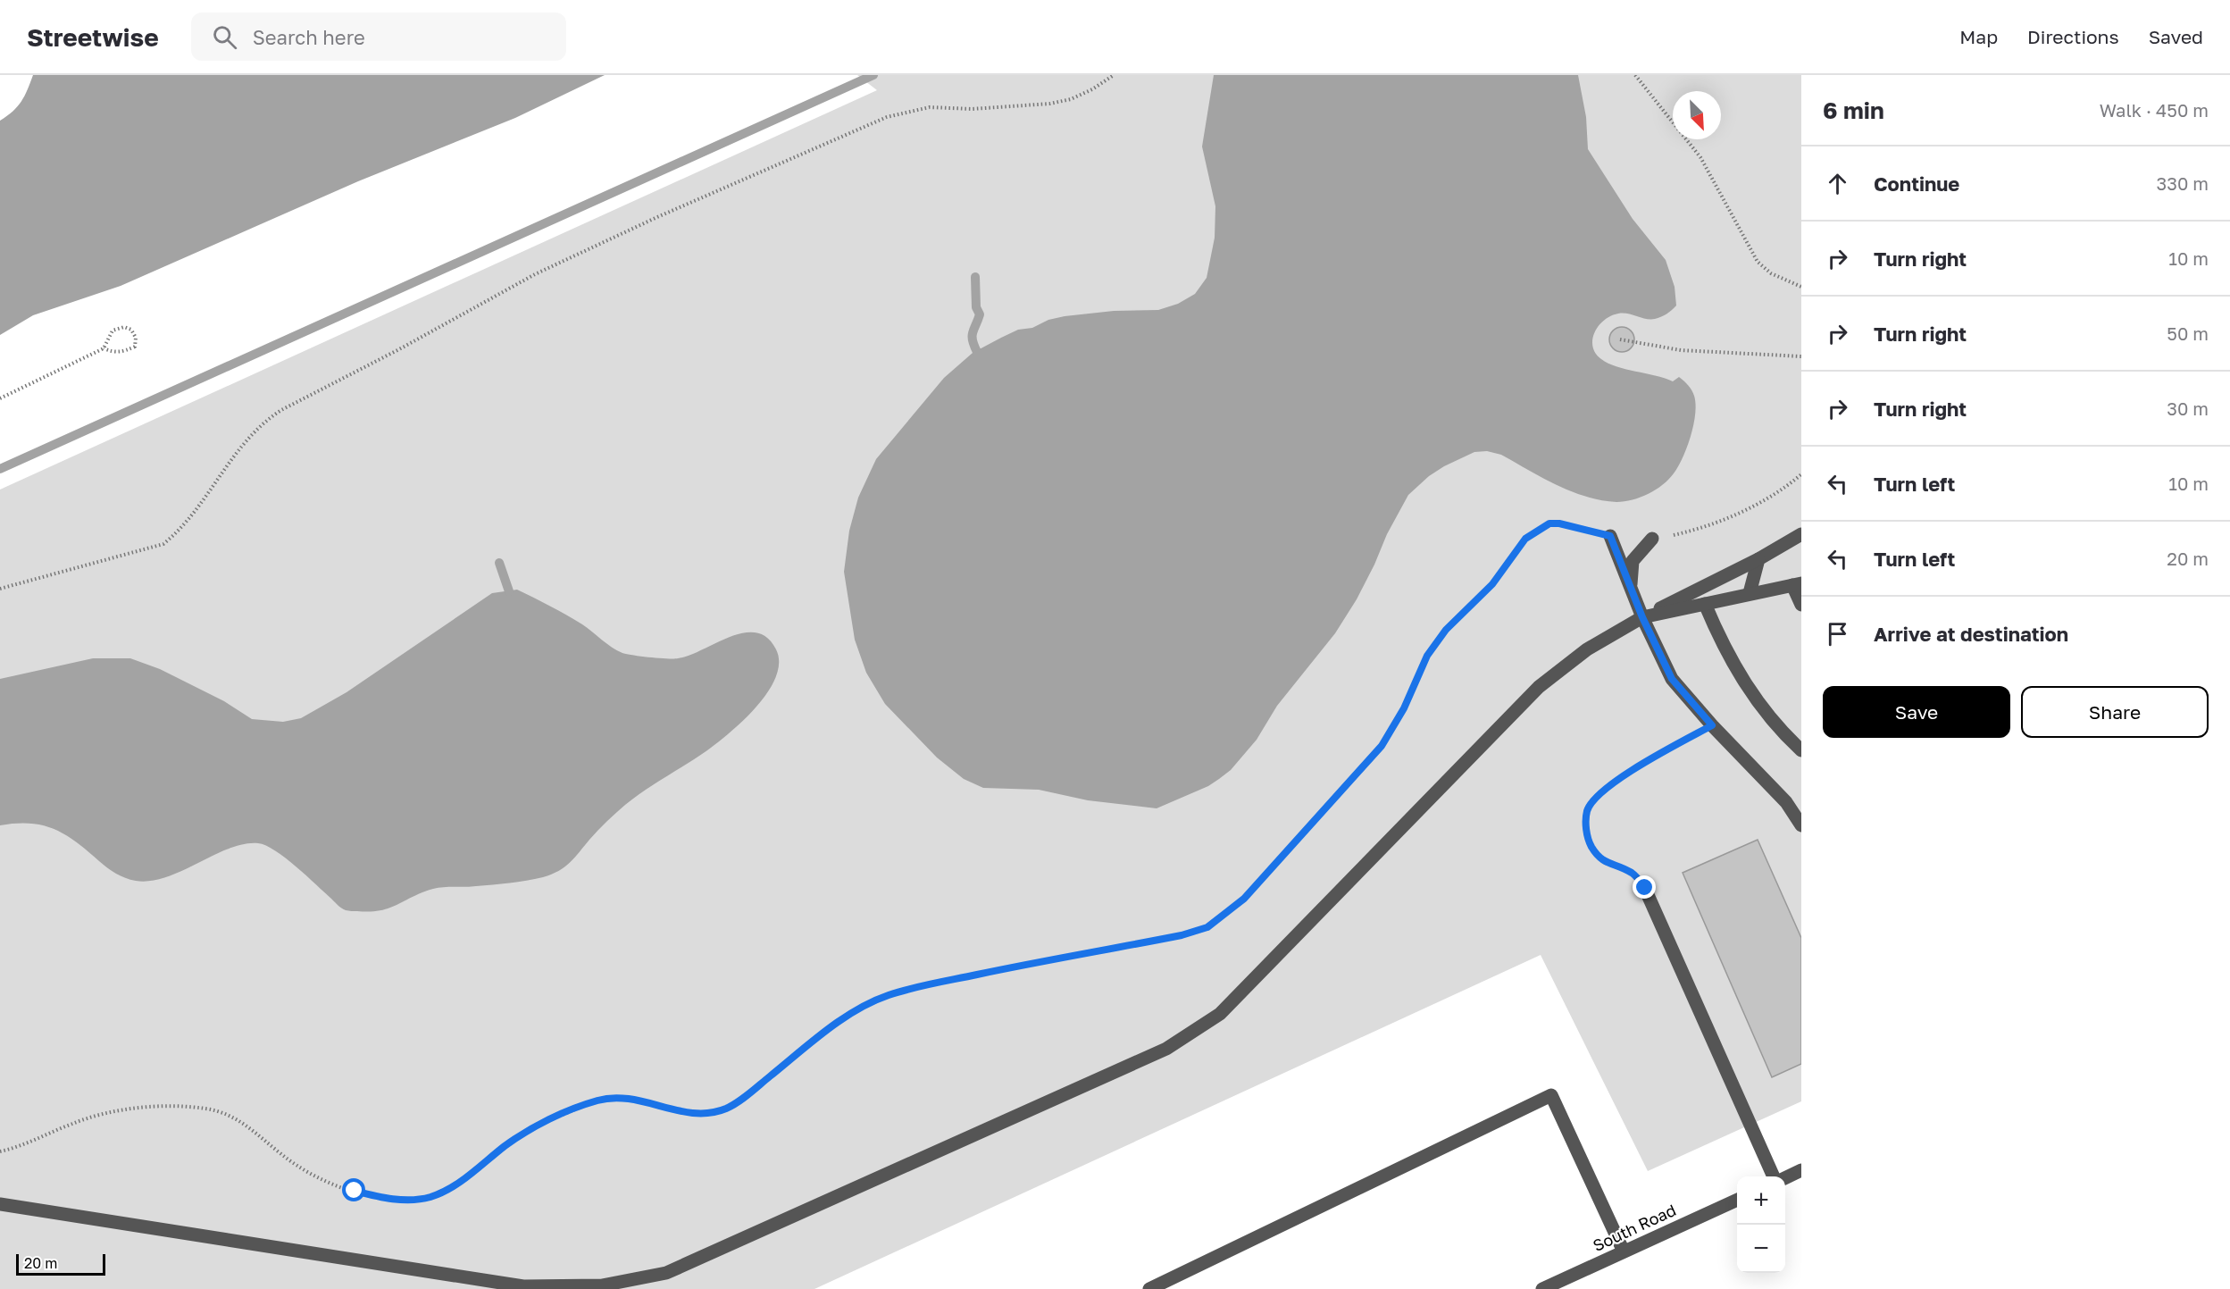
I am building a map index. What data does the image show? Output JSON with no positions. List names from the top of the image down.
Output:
{
  "streets": {
    "street": ["South Road"]
  },
  "scale_bar": "20 m",
  "north": "bottom right",
  "page": {
    "header": "Streetwise",
    "search": "Search here",
    "nav": ["Map", "Directions", "Saved"],
    "heading": ["6 min", "Walk · 450 m"],
    "list": [
      ["Continue", "330 m"],
      ["Turn right", "10 m"],
      ["Turn right", "50 m"],
      ["Turn right", "30 m"],
      ["Turn left", "10 m"],
      ["Turn left", "20 m"],
      "Arrive at destination"
    ],
    "buttons": ["Save", "Share"],
    "map_buttons": ["+", "−"],
    "scale": "20 m"
  }
}
